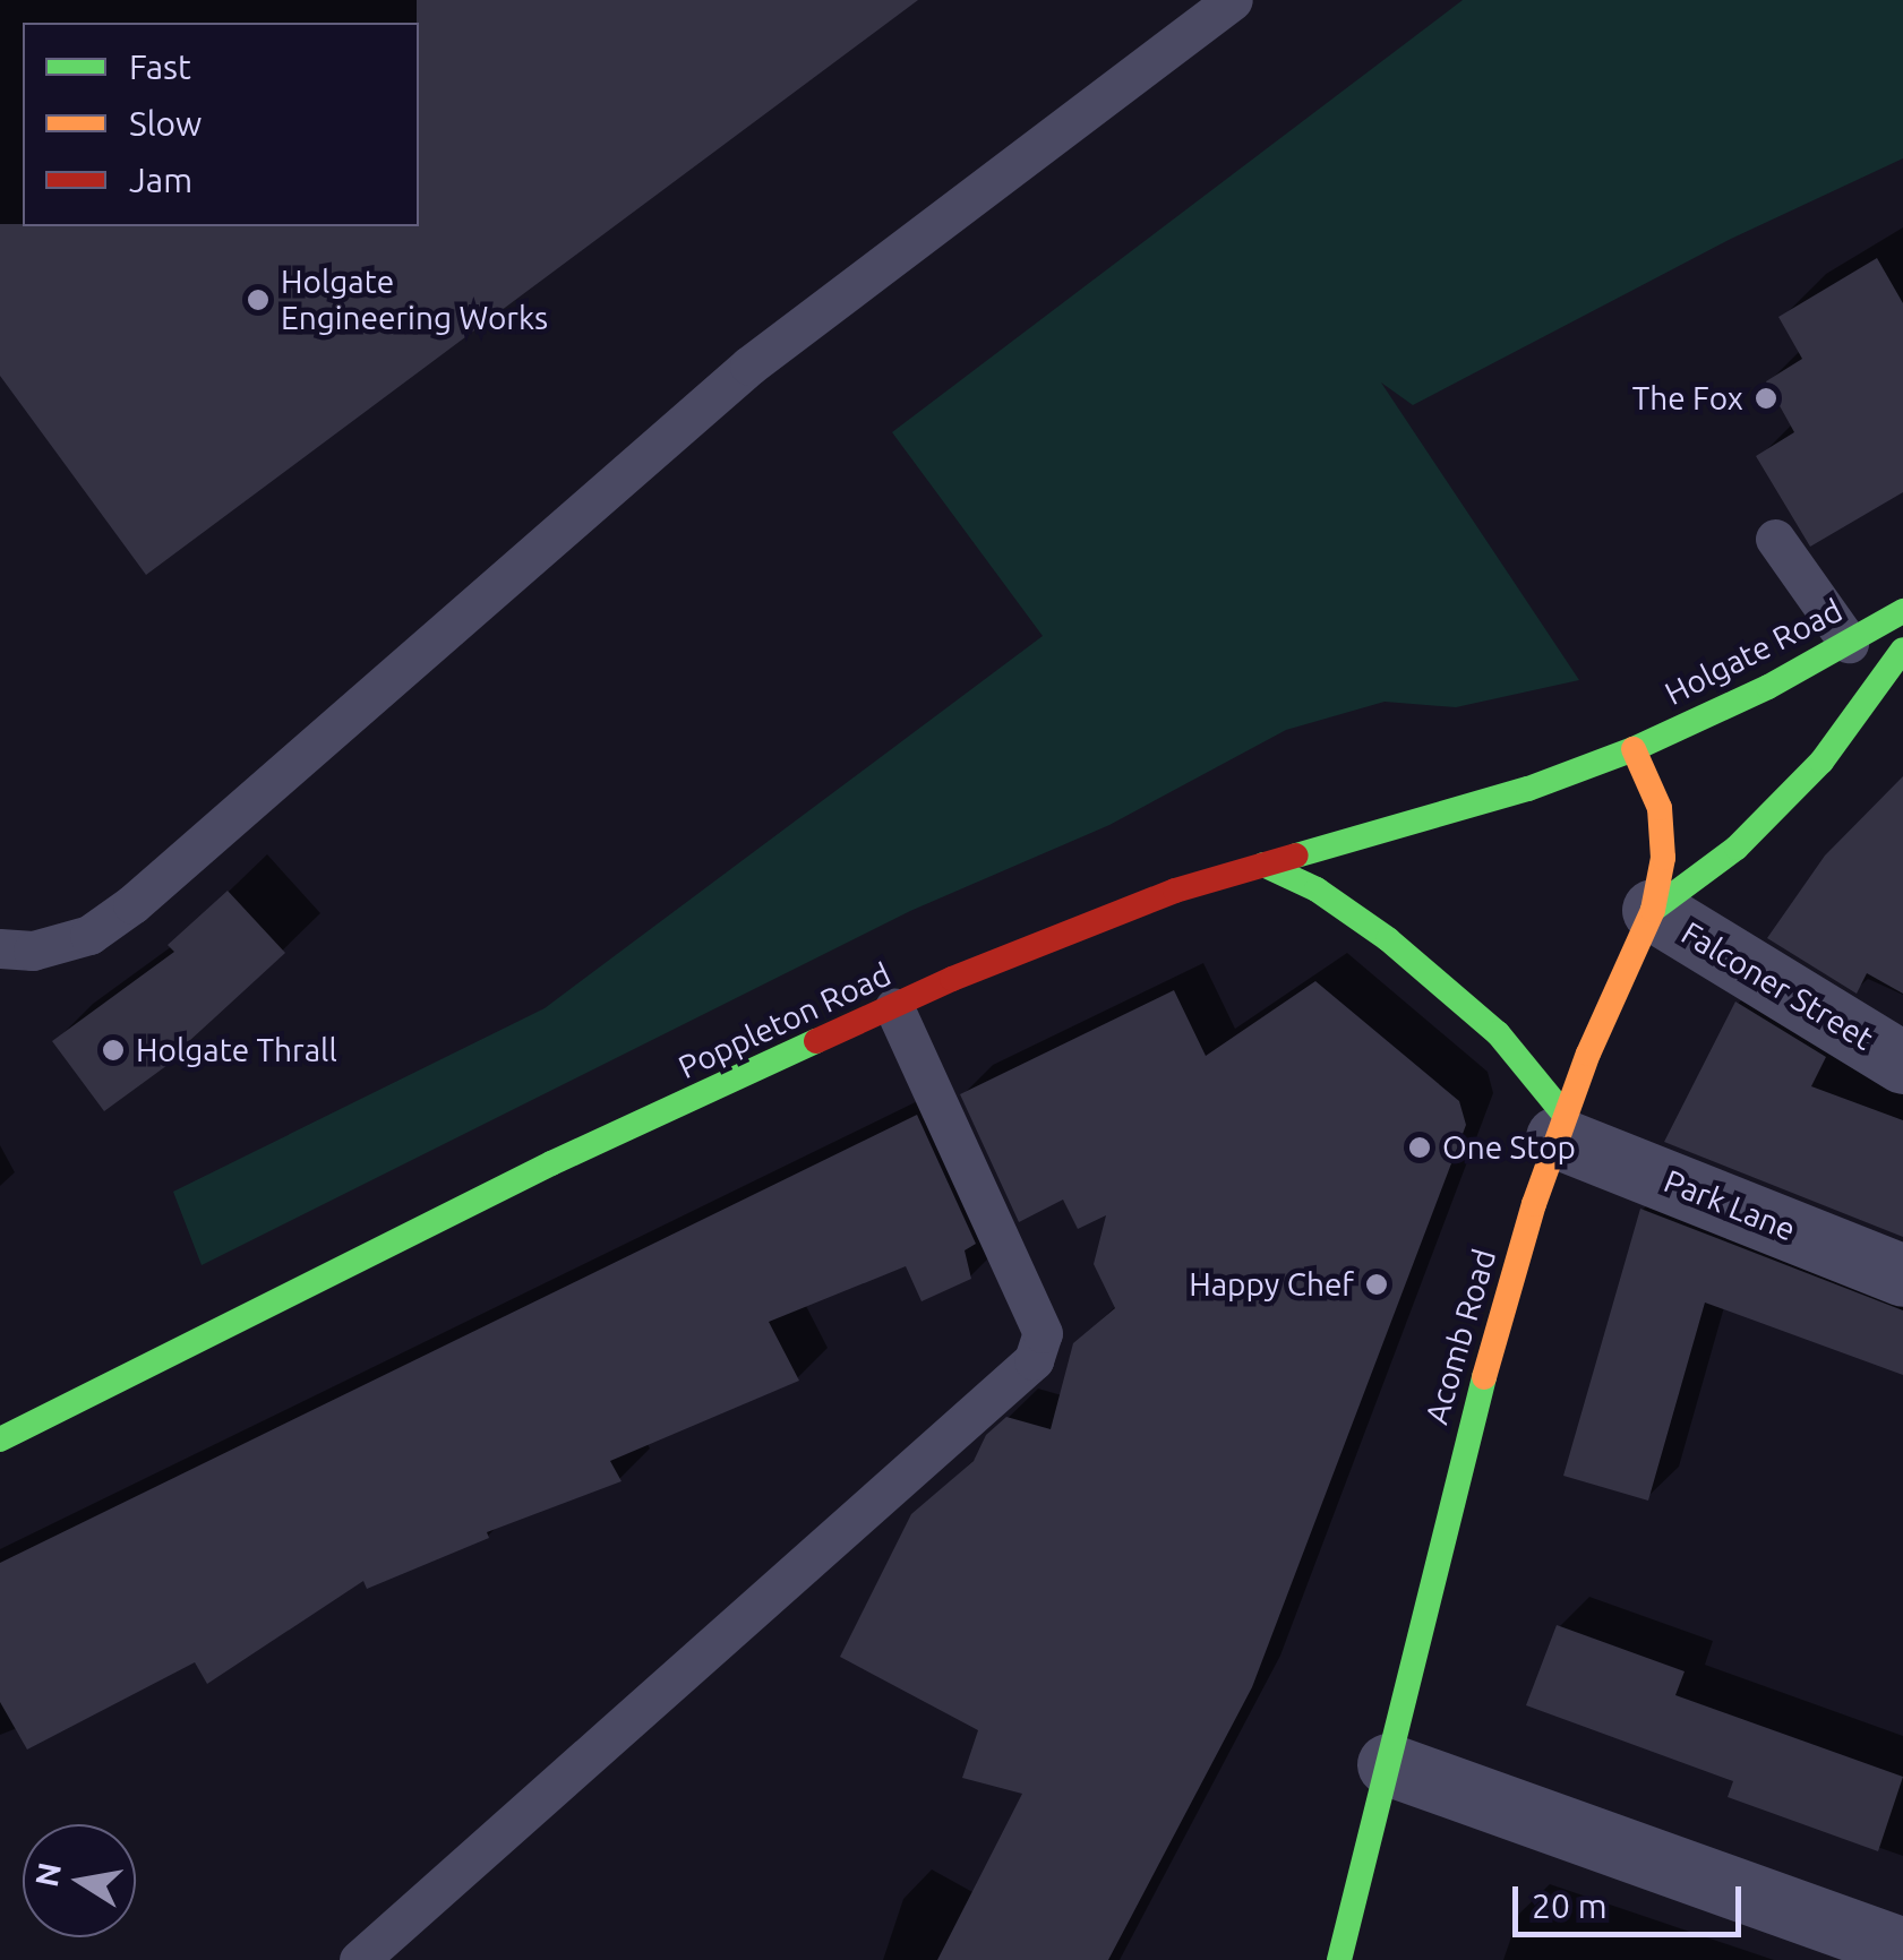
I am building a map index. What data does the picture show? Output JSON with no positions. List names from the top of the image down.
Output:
{
  "streets": {
    "main road": ["Holgate Road", "Poppleton Road", "Acomb Road"],
    "street": ["Falconer Street", "Park Lane"]
  },
  "crossings": [
    ["Holgate Road", "Poppleton Road"],
    ["Holgate Road", "Acomb Road"],
    ["Falconer Street", "Acomb Road"],
    ["Poppleton Road", "Acomb Road"],
    ["Park Lane", "Acomb Road"]
  ],
  "places": [
    "Holgate Engineering Works",
    "The Fox",
    "Holgate Thrall",
    "One Stop",
    "Happy Chef"
  ],
  "legend": ["Fast", "Slow", "Jam"],
  "scale_bar": "20 m",
  "north": "left"
}
